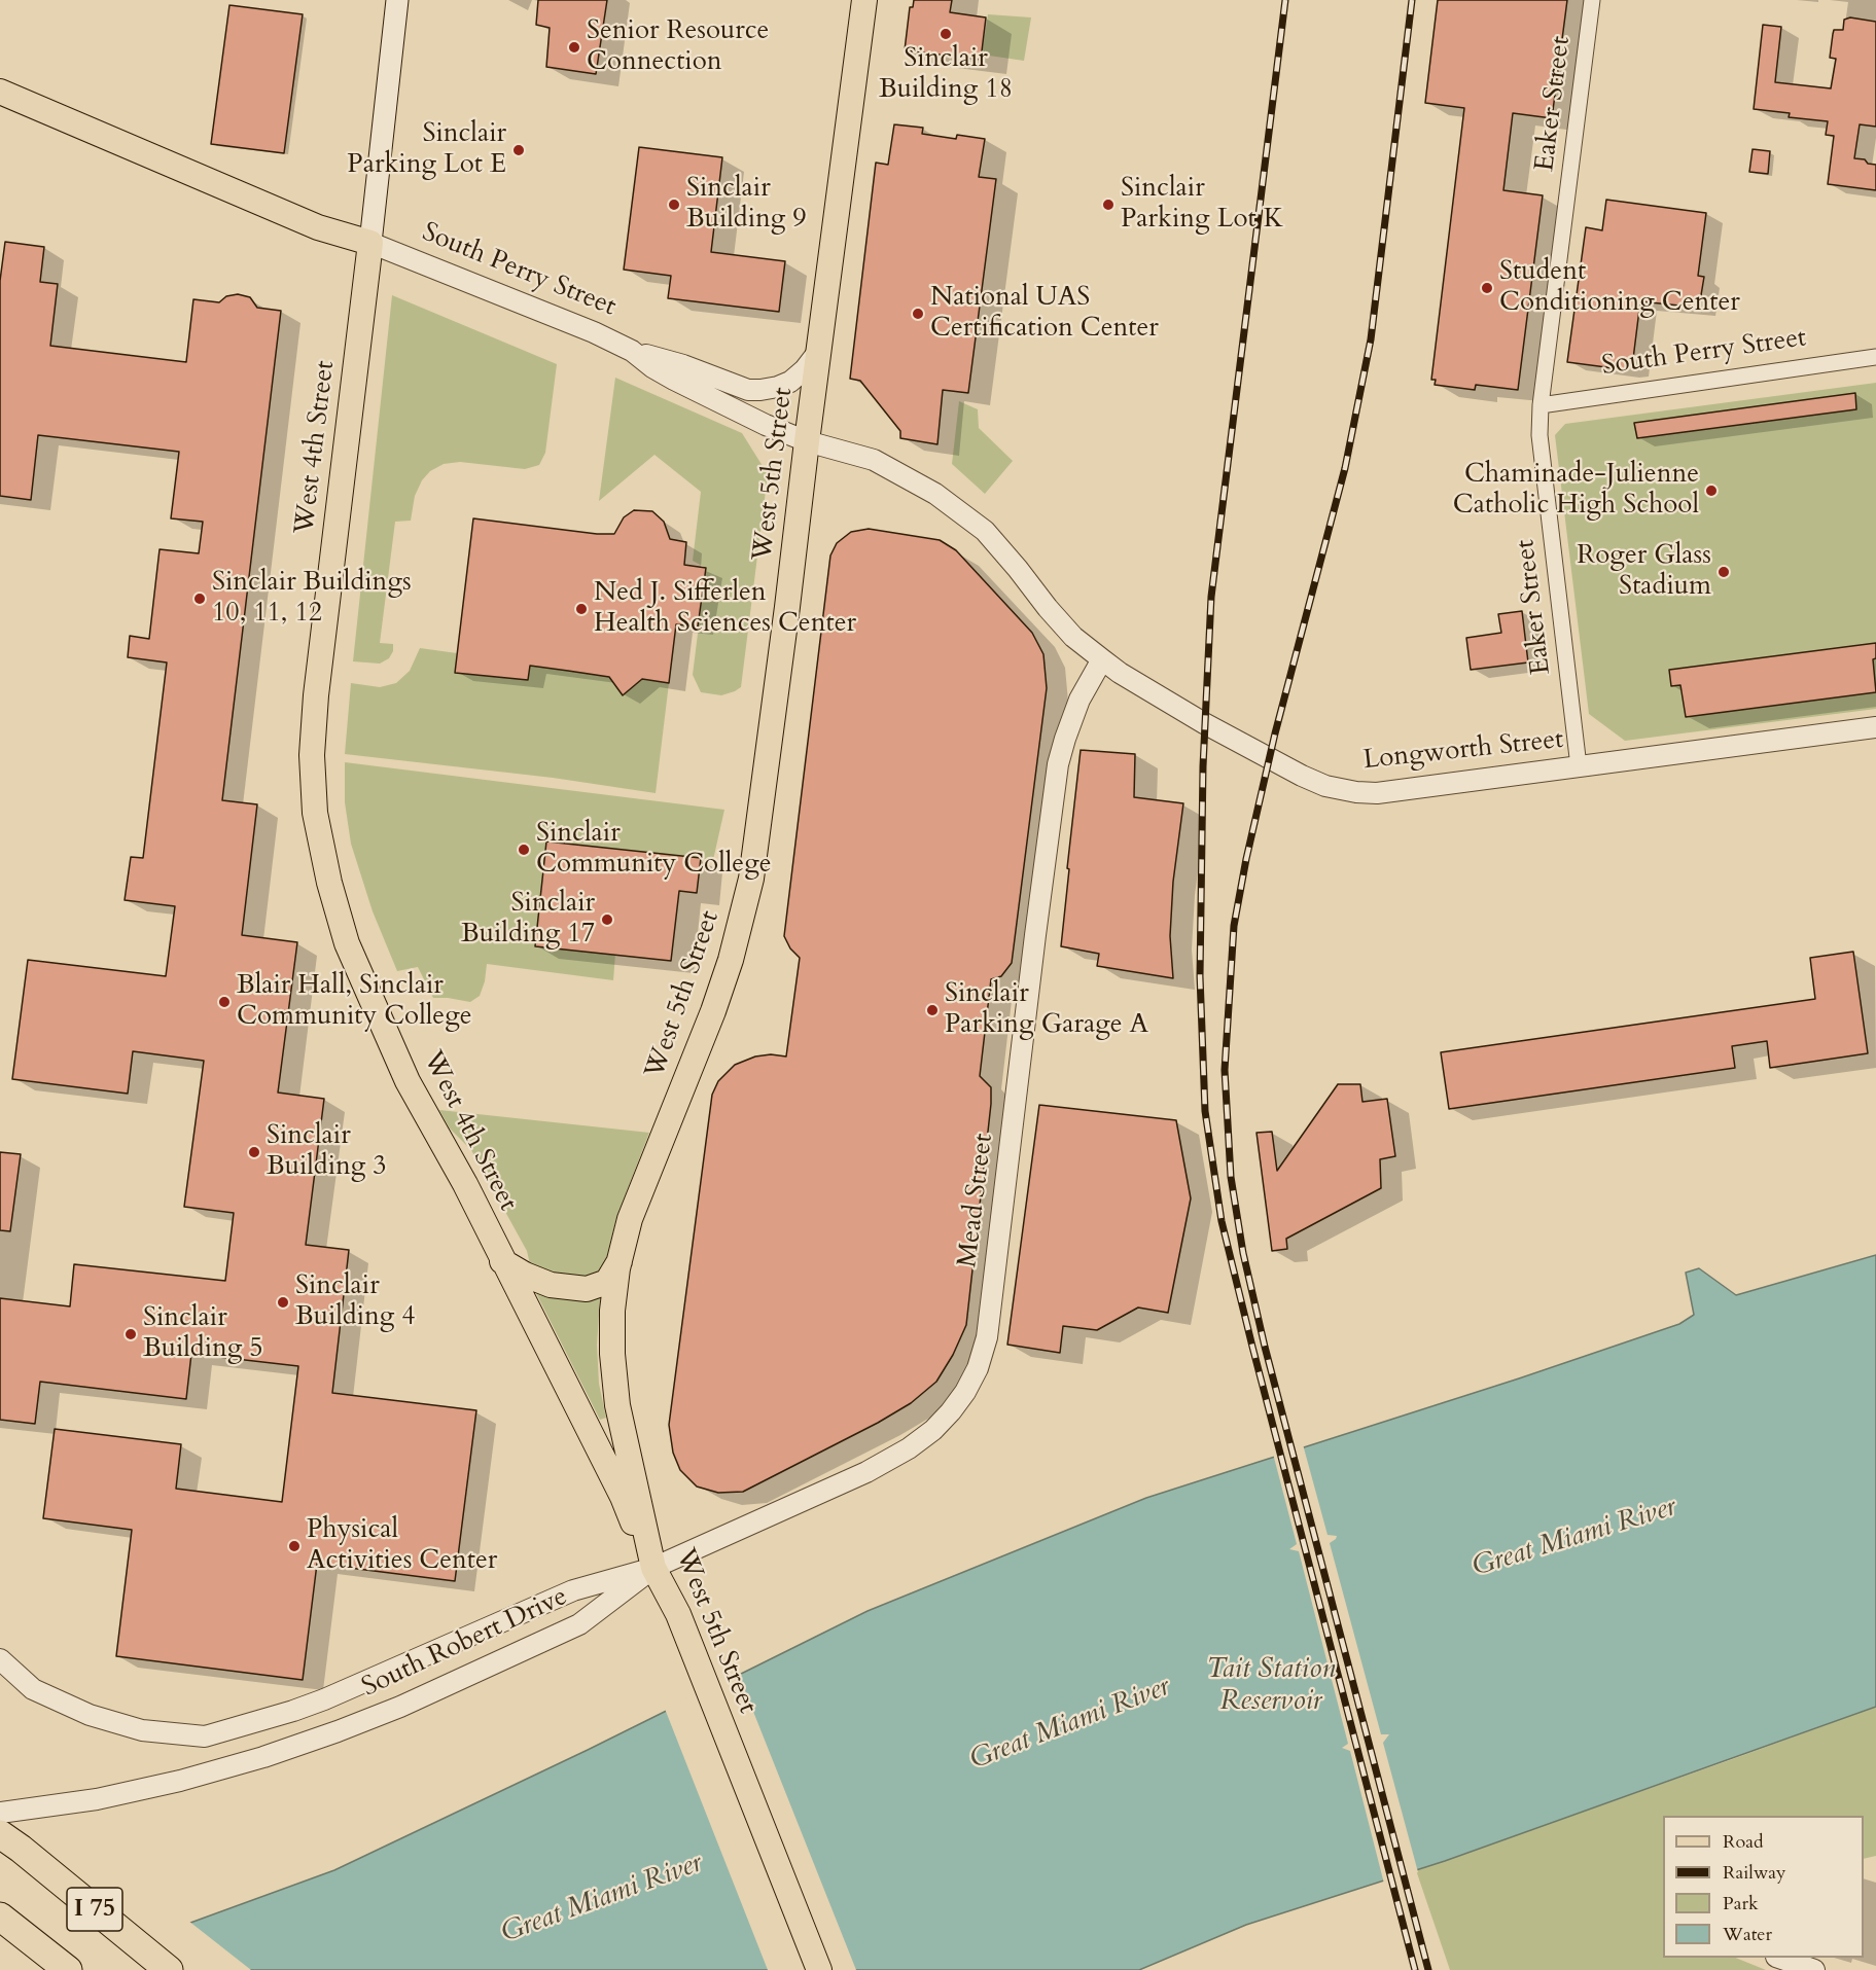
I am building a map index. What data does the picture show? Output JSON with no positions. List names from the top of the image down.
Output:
{
  "streets": {
    "highway": ["I 75"],
    "main road": ["South Perry Street", "West 4th Street", "West 5th Street"],
    "street": [
      "Eaker Street",
      "Longworth Street",
      "Mead Street",
      "South Robert Drive"
    ]
  },
  "crossings": [
    ["Eaker Street", "South Perry Street"],
    ["Eaker Street", "Longworth Street"],
    ["South Perry Street", "West 4th Street"],
    ["South Perry Street", "West 5th Street"],
    ["South Perry Street", "Longworth Street"],
    ["West 4th Street", "West 5th Street"],
    ["West 4th Street", "Mead Street"],
    ["West 4th Street", "South Robert Drive"],
    ["West 5th Street", "Mead Street"],
    ["West 5th Street", "South Robert Drive"],
    ["Longworth Street", "Mead Street"],
    ["Mead Street", "South Robert Drive"]
  ],
  "water": ["Great Miami River", "Tait Station Reservoir"],
  "places": [
    "Sinclair Building 18",
    "Senior Resource Connection",
    "Sinclair Parking Lot E",
    "Sinclair Building 9",
    "Sinclair Parking Lot K",
    "Student Conditioning Center",
    "National UAS Certification Center",
    "Chaminade-Julienne Catholic High School",
    "Roger Glass Stadium",
    "Sinclair Buildings 10, 11, 12",
    "Ned J. Sifferlen Health Sciences Center",
    "Sinclair Community College",
    "Sinclair Building 17",
    "Blair Hall, Sinclair Community College",
    "Sinclair Parking Garage A",
    "Sinclair Building 3",
    "Sinclair Building 4",
    "Sinclair Building 5",
    "Physical Activities Center"
  ],
  "legend": [
    "Road",
    "Railway",
    "Park",
    "Water"
  ]
}
